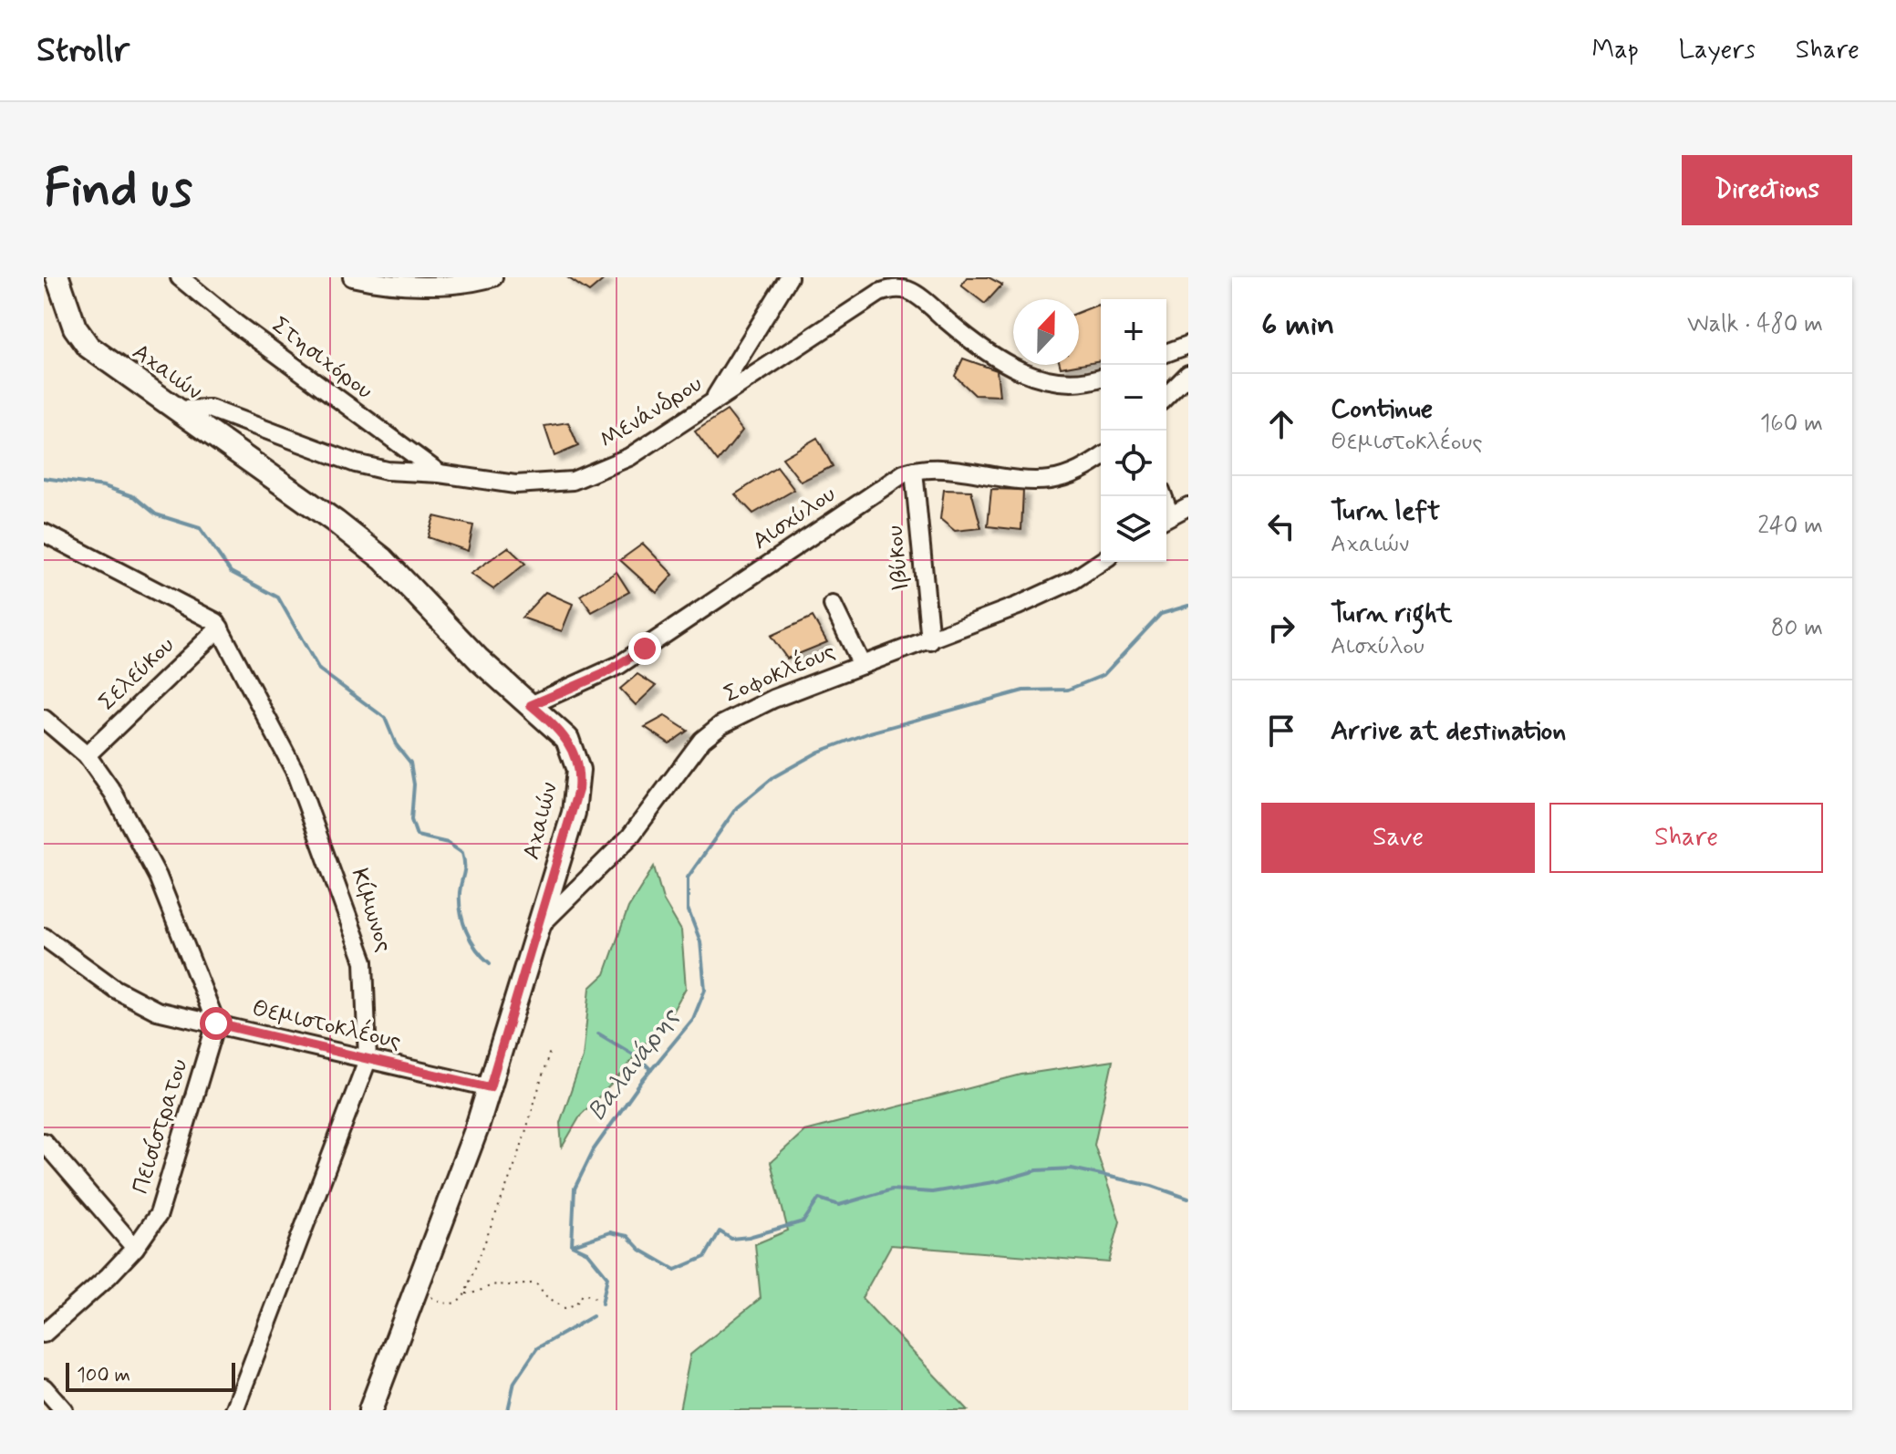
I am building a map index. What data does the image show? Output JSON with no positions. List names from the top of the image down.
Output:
{
  "streets": {
    "main road": ["Αχαιών"],
    "street": [
      "Στησιχόρου",
      "Μενάνδρου",
      "Αισχύλου",
      "Ιβύκου",
      "Σοφοκλέους",
      "Σελεύκου",
      "Κίμωνος",
      "Θεμιστοκλέους",
      "Πεισίστρατου"
    ]
  },
  "crossings": [
    ["Στησιχόρου", "Μενάνδρου"],
    ["Αχαιών", "Μενάνδρου"],
    ["Αχαιών", "Αισχύλου"],
    ["Αχαιών", "Σοφοκλέους"],
    ["Αχαιών", "Θεμιστοκλέους"],
    ["Αισχύλου", "Ιβύκου"],
    ["Ιβύκου", "Σοφοκλέους"],
    ["Σελεύκου", "Κίμωνος"],
    ["Κίμωνος", "Θεμιστοκλέους"],
    ["Θεμιστοκλέους", "Πεισίστρατου"]
  ],
  "water": ["Βαλανάρης"],
  "scale_bar": "100 m",
  "north": "top",
  "page": {
    "header": "Strollr",
    "nav": ["Map", "Layers", "Share"],
    "buttons": [
      "Directions",
      ["Save", "Share"]
    ],
    "title": "Find us",
    "heading": ["6 min", "Walk · 480 m"],
    "map_buttons": ["+", "−"],
    "list": [
      ["Continue", "Θεμιστοκλέους", "160 m"],
      ["Turn left", "Αχαιών", "240 m"],
      ["Turn right", "Αισχύλου", "80 m"],
      "Arrive at destination"
    ],
    "scale": "100 m"
  }
}
